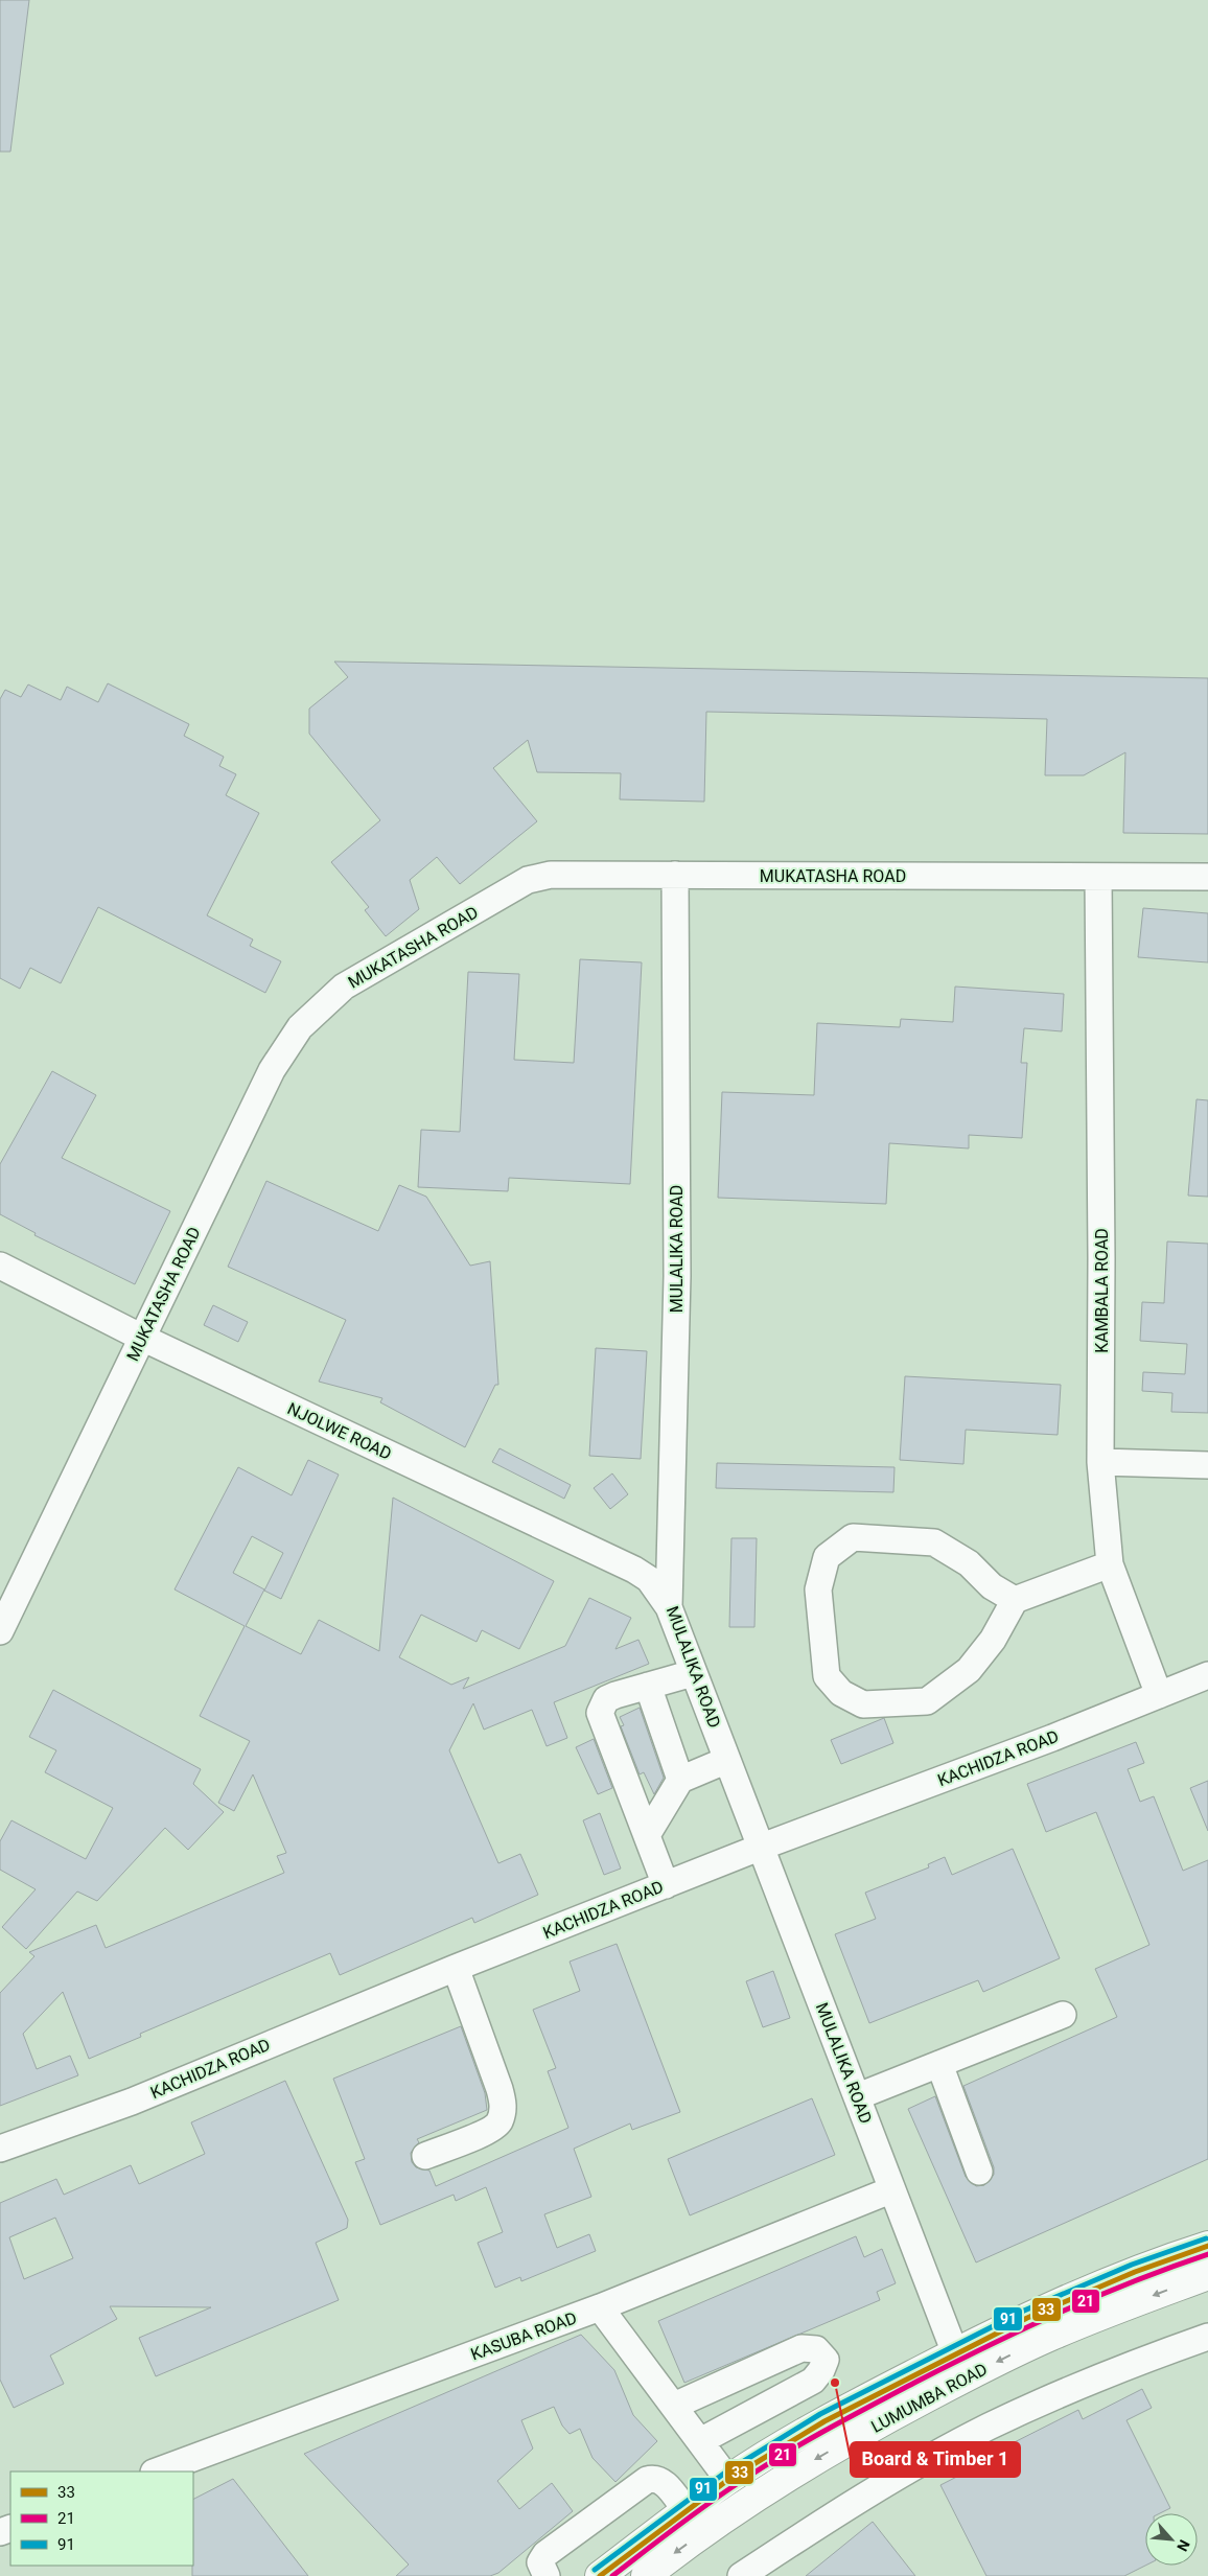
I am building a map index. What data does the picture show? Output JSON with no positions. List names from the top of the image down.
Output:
{
  "streets": {
    "main road": ["LUMUMBA ROAD"],
    "street": [
      "MUKATASHA ROAD",
      "MULALIKA ROAD",
      "KAMBALA ROAD",
      "NJOLWE ROAD",
      "KACHIDZA ROAD",
      "KASUBA ROAD"
    ]
  },
  "crossings": [
    ["MUKATASHA ROAD", "MULALIKA ROAD"],
    ["MUKATASHA ROAD", "KAMBALA ROAD"],
    ["MUKATASHA ROAD", "NJOLWE ROAD"],
    ["MULALIKA ROAD", "NJOLWE ROAD"],
    ["MULALIKA ROAD", "KACHIDZA ROAD"],
    ["MULALIKA ROAD", "KASUBA ROAD"],
    ["MULALIKA ROAD", "LUMUMBA ROAD"],
    ["KAMBALA ROAD", "KACHIDZA ROAD"]
  ],
  "places": ["Board & Timber 1"],
  "lines": ["transit line 91", "transit line 33", "transit line 21"],
  "legend": ["33", "21", "91"],
  "north": "bottom right"
}
